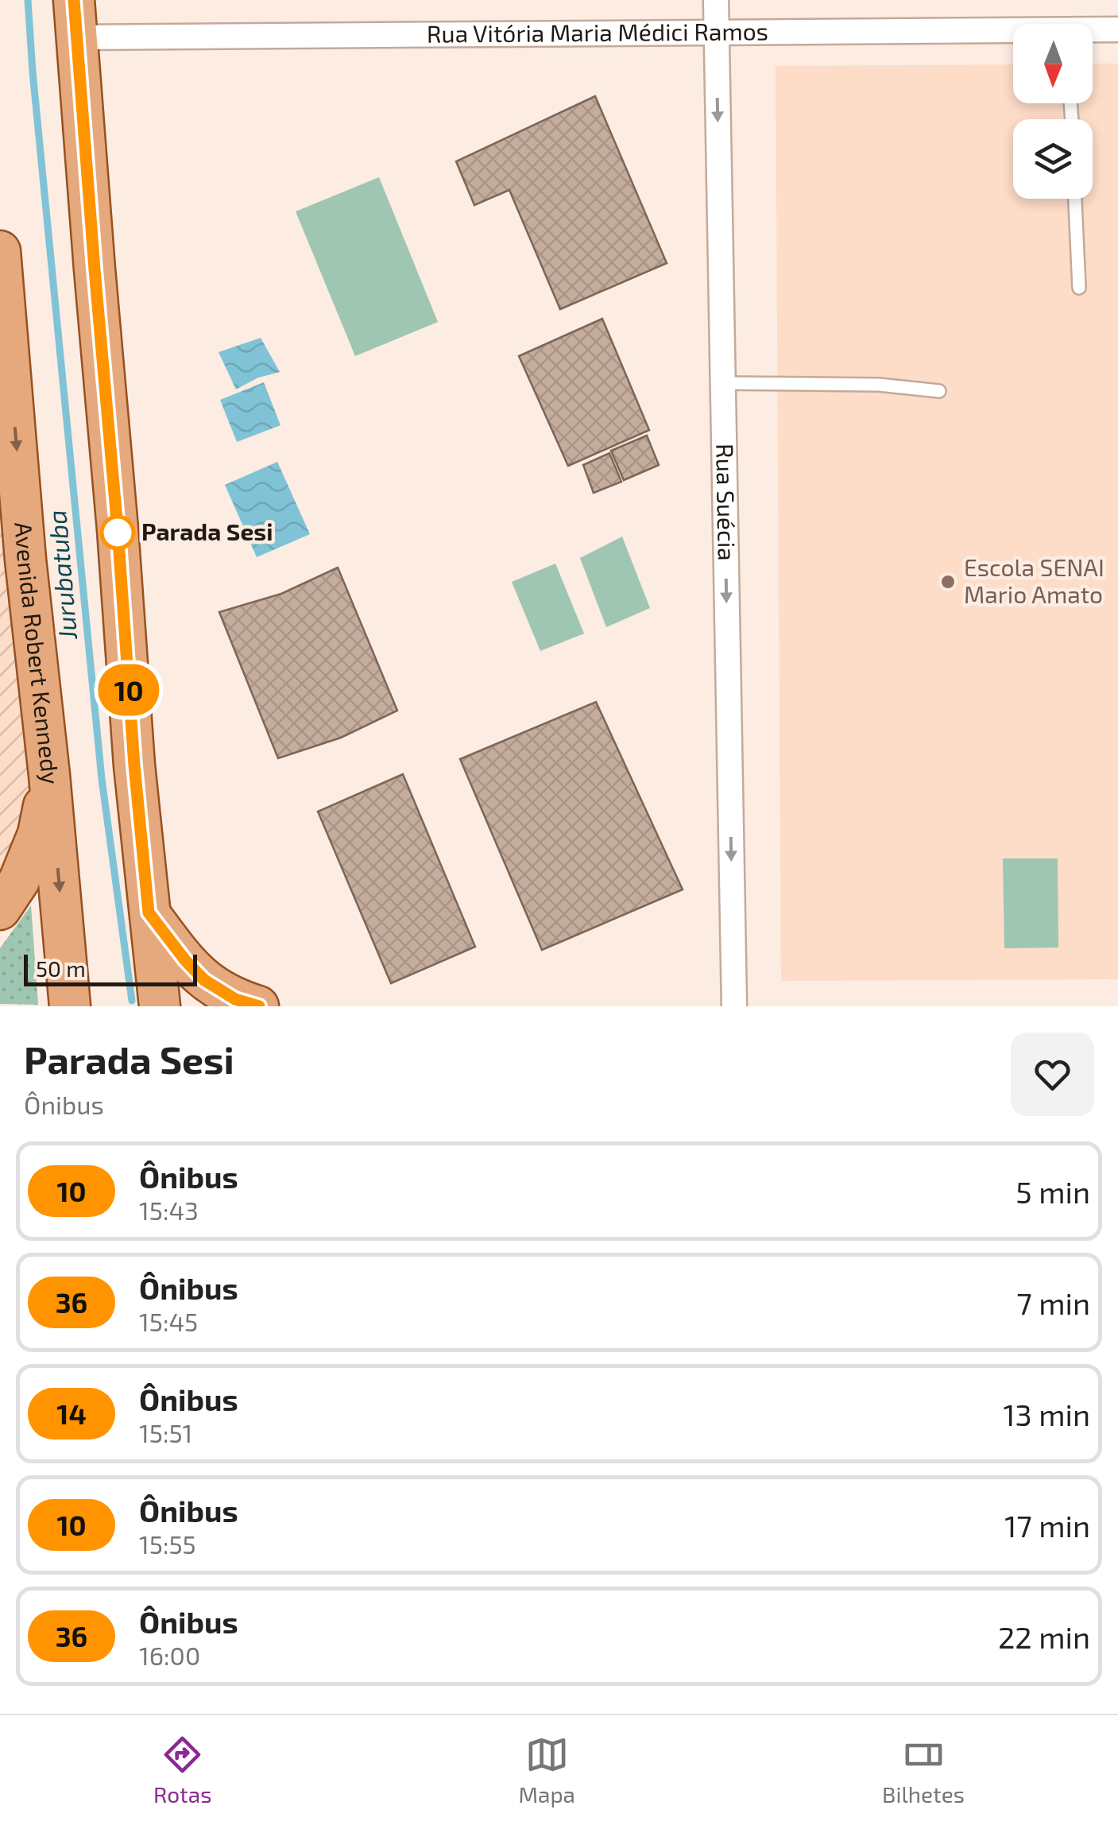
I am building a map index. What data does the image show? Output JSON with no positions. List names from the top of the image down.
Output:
{
  "streets": {
    "main road": ["Avenida Robert Kennedy"],
    "street": ["Rua Vitória Maria Médici Ramos", "Rua Suécia"]
  },
  "crossings": [
    ["Rua Vitória Maria Médici Ramos", "Rua Suécia"]
  ],
  "one_way": ["Rua Suécia"],
  "water": ["Jurubatuba"],
  "places": ["Parada Sesi", "Escola SENAI Mario Amato"],
  "lines": ["bus line 10"],
  "scale_bar": "50 m",
  "north": "bottom",
  "page": {
    "on_map": "10",
    "scale": "50 m",
    "heading": ["Parada Sesi", "Ônibus"],
    "list": [
      {
        "mark": "10",
        "name": "Ônibus",
        "note": "15:43",
        "value": "5 min"
      },
      {
        "mark": "36",
        "name": "Ônibus",
        "note": "15:45",
        "value": "7 min"
      },
      {
        "mark": "14",
        "name": "Ônibus",
        "note": "15:51",
        "value": "13 min"
      },
      {
        "mark": "10",
        "name": "Ônibus",
        "note": "15:55",
        "value": "17 min"
      },
      {
        "mark": "36",
        "name": "Ônibus",
        "note": "16:00",
        "value": "22 min"
      }
    ],
    "tabs": ["Rotas", "Mapa", "Bilhetes"]
  }
}
